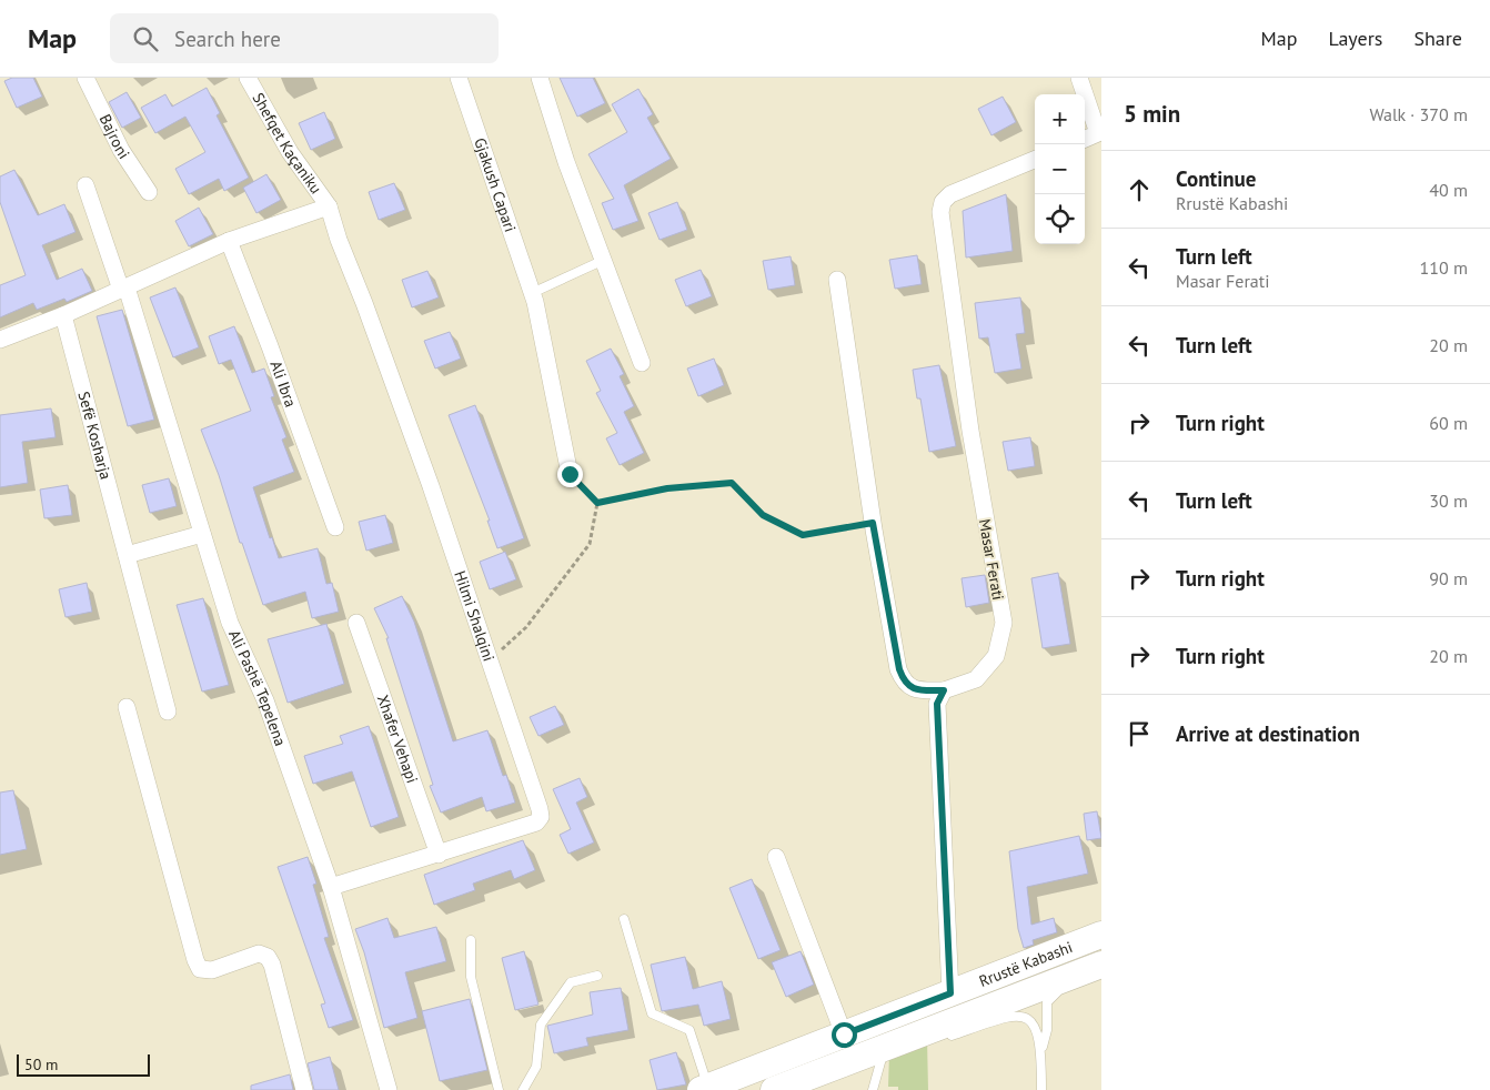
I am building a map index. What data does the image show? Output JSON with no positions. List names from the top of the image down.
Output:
{
  "streets": {
    "main road": ["Rrustë Kabashi"],
    "street": [
      "Bajroni",
      "Shefqet Kaçaniku",
      "Gjakush Capari",
      "Ali Ibra",
      "Sefë Kosharja",
      "Masar Ferati",
      "Hilmi Shalqini",
      "Ali Pashë Tepelena",
      "Xhafer Vehapi"
    ]
  },
  "crossings": [
    ["Shefqet Kaçaniku", "Hilmi Shalqini"],
    ["Hilmi Shalqini", "Ali Pashë Tepelena"],
    ["Hilmi Shalqini", "Xhafer Vehapi"]
  ],
  "scale_bar": "50 m",
  "page": {
    "header": "Map",
    "search": "Search here",
    "nav": ["Map", "Layers", "Share"],
    "heading": ["5 min", "Walk · 370 m"],
    "map_buttons": ["+", "−"],
    "list": [
      ["Continue", "Rrustë Kabashi", "40 m"],
      ["Turn left", "Masar Ferati", "110 m"],
      ["Turn left", "20 m"],
      ["Turn right", "60 m"],
      ["Turn left", "30 m"],
      ["Turn right", "90 m"],
      ["Turn right", "20 m"],
      "Arrive at destination"
    ],
    "scale": "50 m"
  }
}
